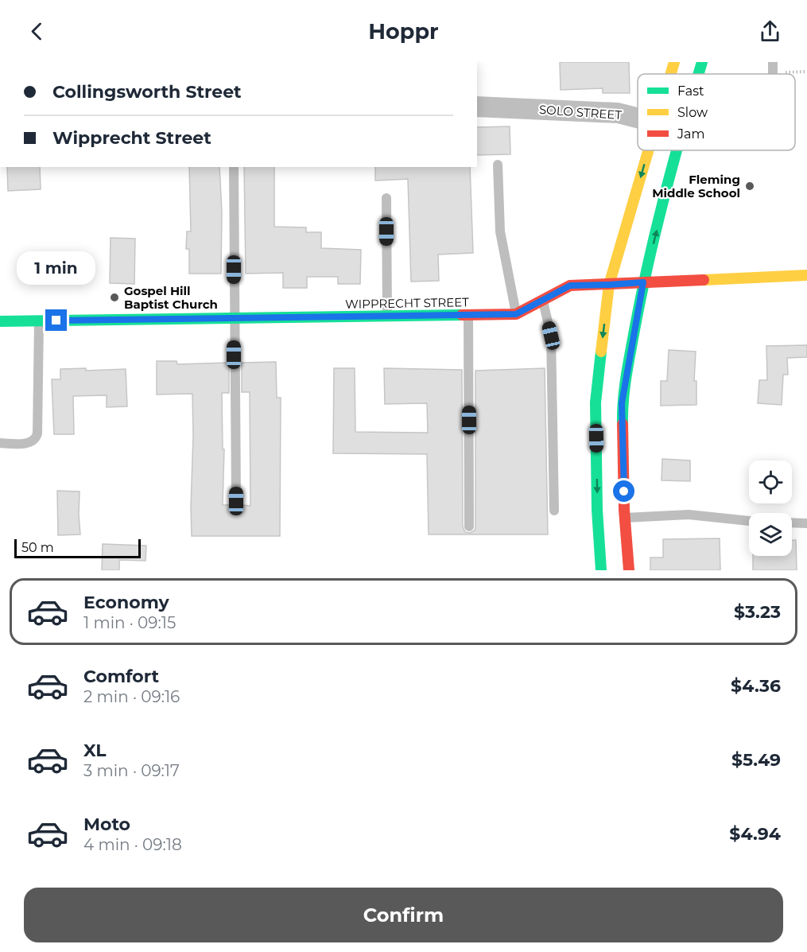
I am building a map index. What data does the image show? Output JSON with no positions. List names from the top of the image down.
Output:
{
  "streets": {
    "main road": ["WIPPRECHT STREET"],
    "street": ["SOLO STREET"]
  },
  "places": ["Fleming Middle School", "Gospel Hill Baptist Church"],
  "legend": ["Fast", "Slow", "Jam"],
  "scale_bar": "50 m",
  "page": {
    "header": "Hoppr",
    "banner": ["Collingsworth Street", "Wipprecht Street"],
    "bubble": "1 min",
    "scale": "50 m",
    "list": [
      {
        "name": "Economy",
        "note": "1 min · 09:15",
        "value": "$3.23"
      },
      {
        "name": "Comfort",
        "note": "2 min · 09:16",
        "value": "$4.36"
      },
      {
        "name": "XL",
        "note": "3 min · 09:17",
        "value": "$5.49"
      },
      {
        "name": "Moto",
        "note": "4 min · 09:18",
        "value": "$4.94"
      }
    ],
    "buttons": "Confirm"
  }
}
